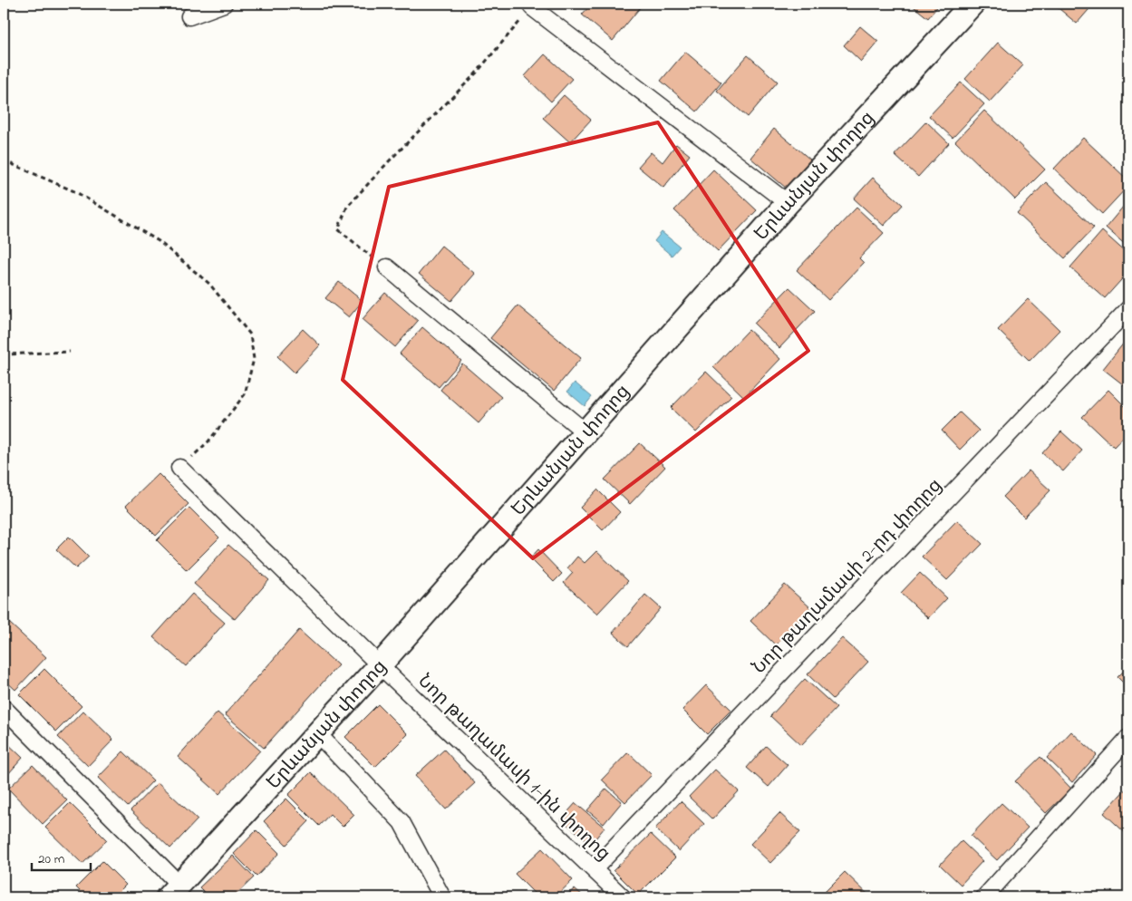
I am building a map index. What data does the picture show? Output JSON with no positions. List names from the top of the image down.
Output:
{
  "streets": {
    "main road": ["Երևանյան փողոց"],
    "street": ["Նոր թաղամասի 2-րդ փողոց", "Նոր թաղամասի 1-ին փողոց"]
  },
  "crossings": [
    ["Երևանյան փողոց", "Նոր թաղամասի 1-ին փողոց"],
    ["Նոր թաղամասի 2-րդ փողոց", "Նոր թաղամասի 1-ին փողոց"]
  ],
  "scale_bar": "20 m"
}
